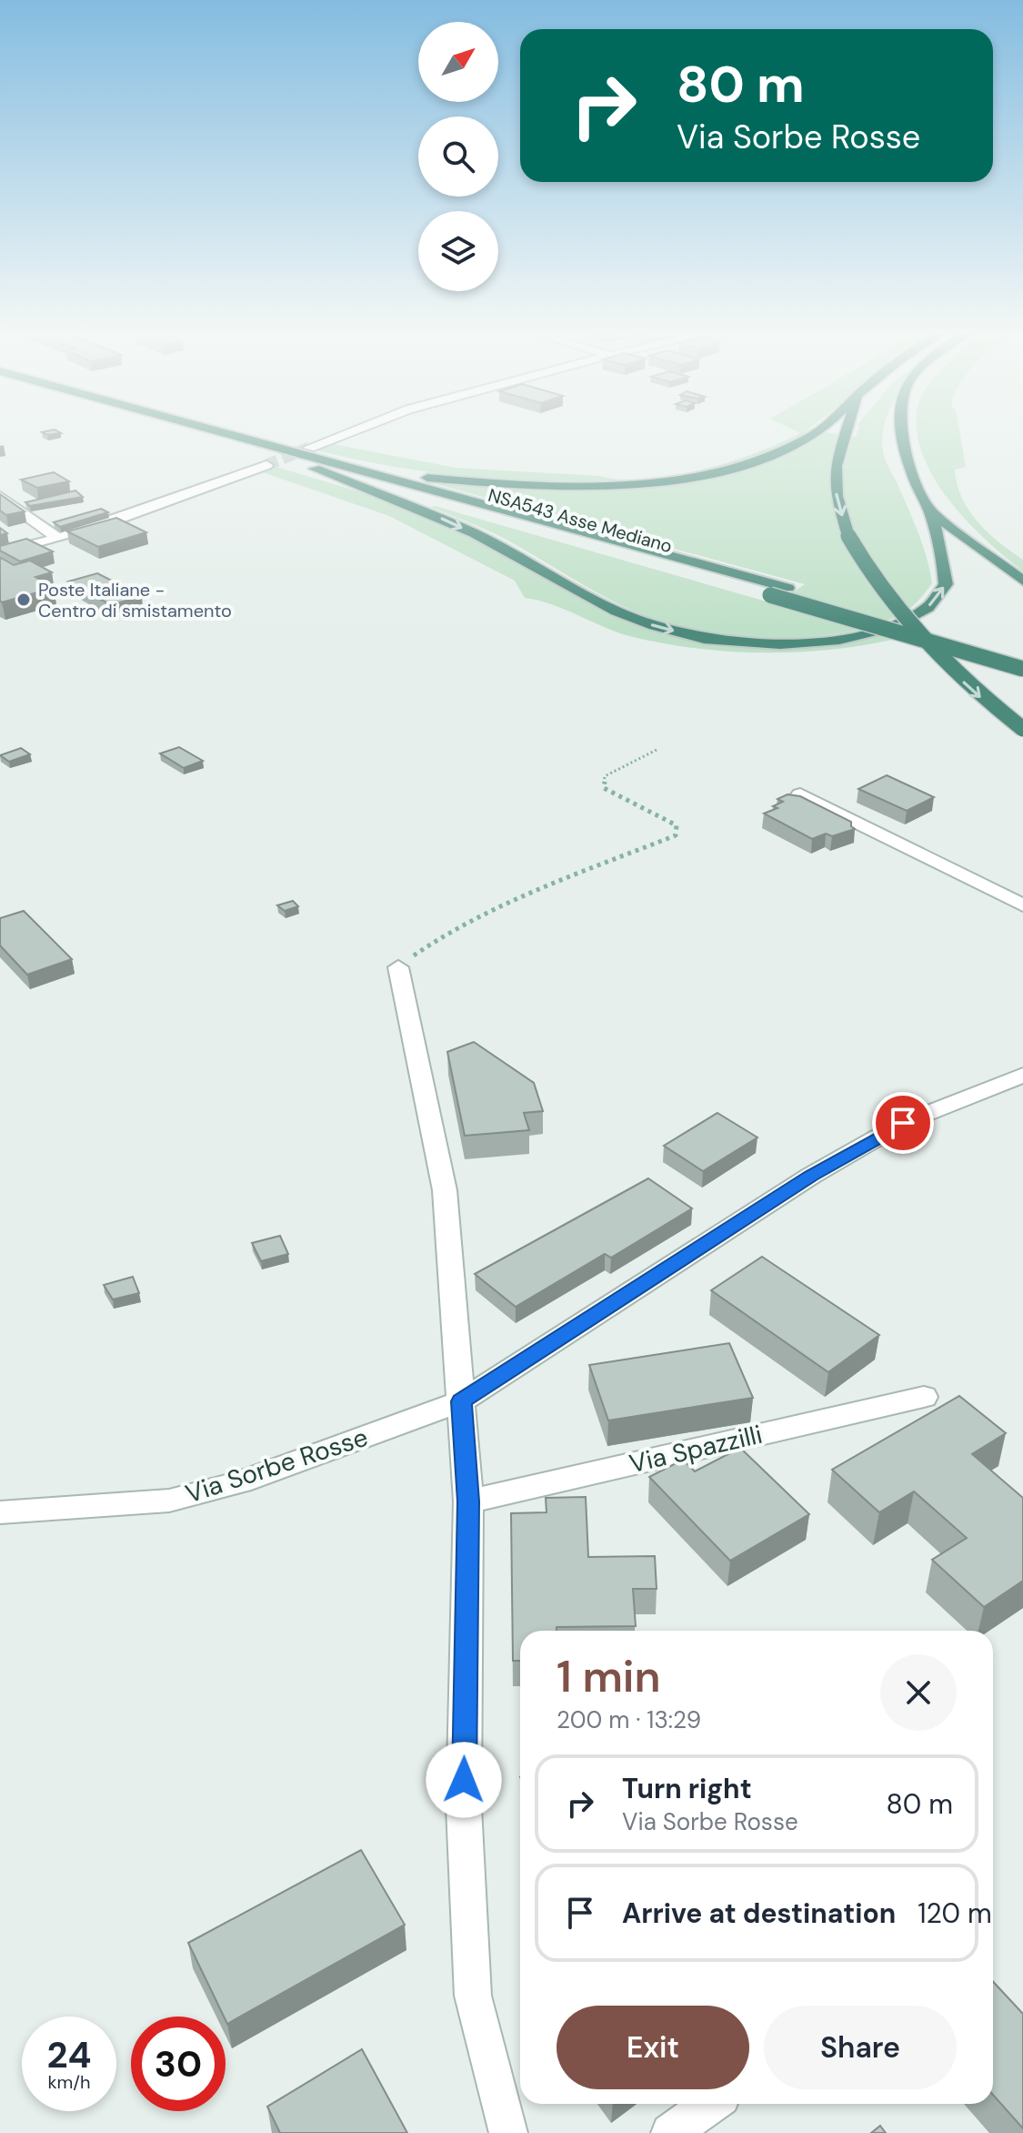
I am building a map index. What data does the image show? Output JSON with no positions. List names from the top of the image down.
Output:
{
  "streets": {
    "highway": ["NSA543 Asse Mediano"],
    "street": ["Via Spazzilli", "Via Sorbe Rosse"]
  },
  "places": ["Poste Italiane - Centro di smistamento"],
  "north": "top right",
  "page": {
    "turn": ["80 m", "Via Sorbe Rosse"],
    "heading": ["1 min", "200 m · 13:29"],
    "list": [
      {
        "name": "Turn right",
        "note": "Via Sorbe Rosse",
        "value": "80 m"
      },
      {
        "name": "Arrive at destination",
        "value": "120 m"
      }
    ],
    "buttons": ["Exit", "Share"],
    "speed": "24 km/h",
    "limit": "30"
  }
}
